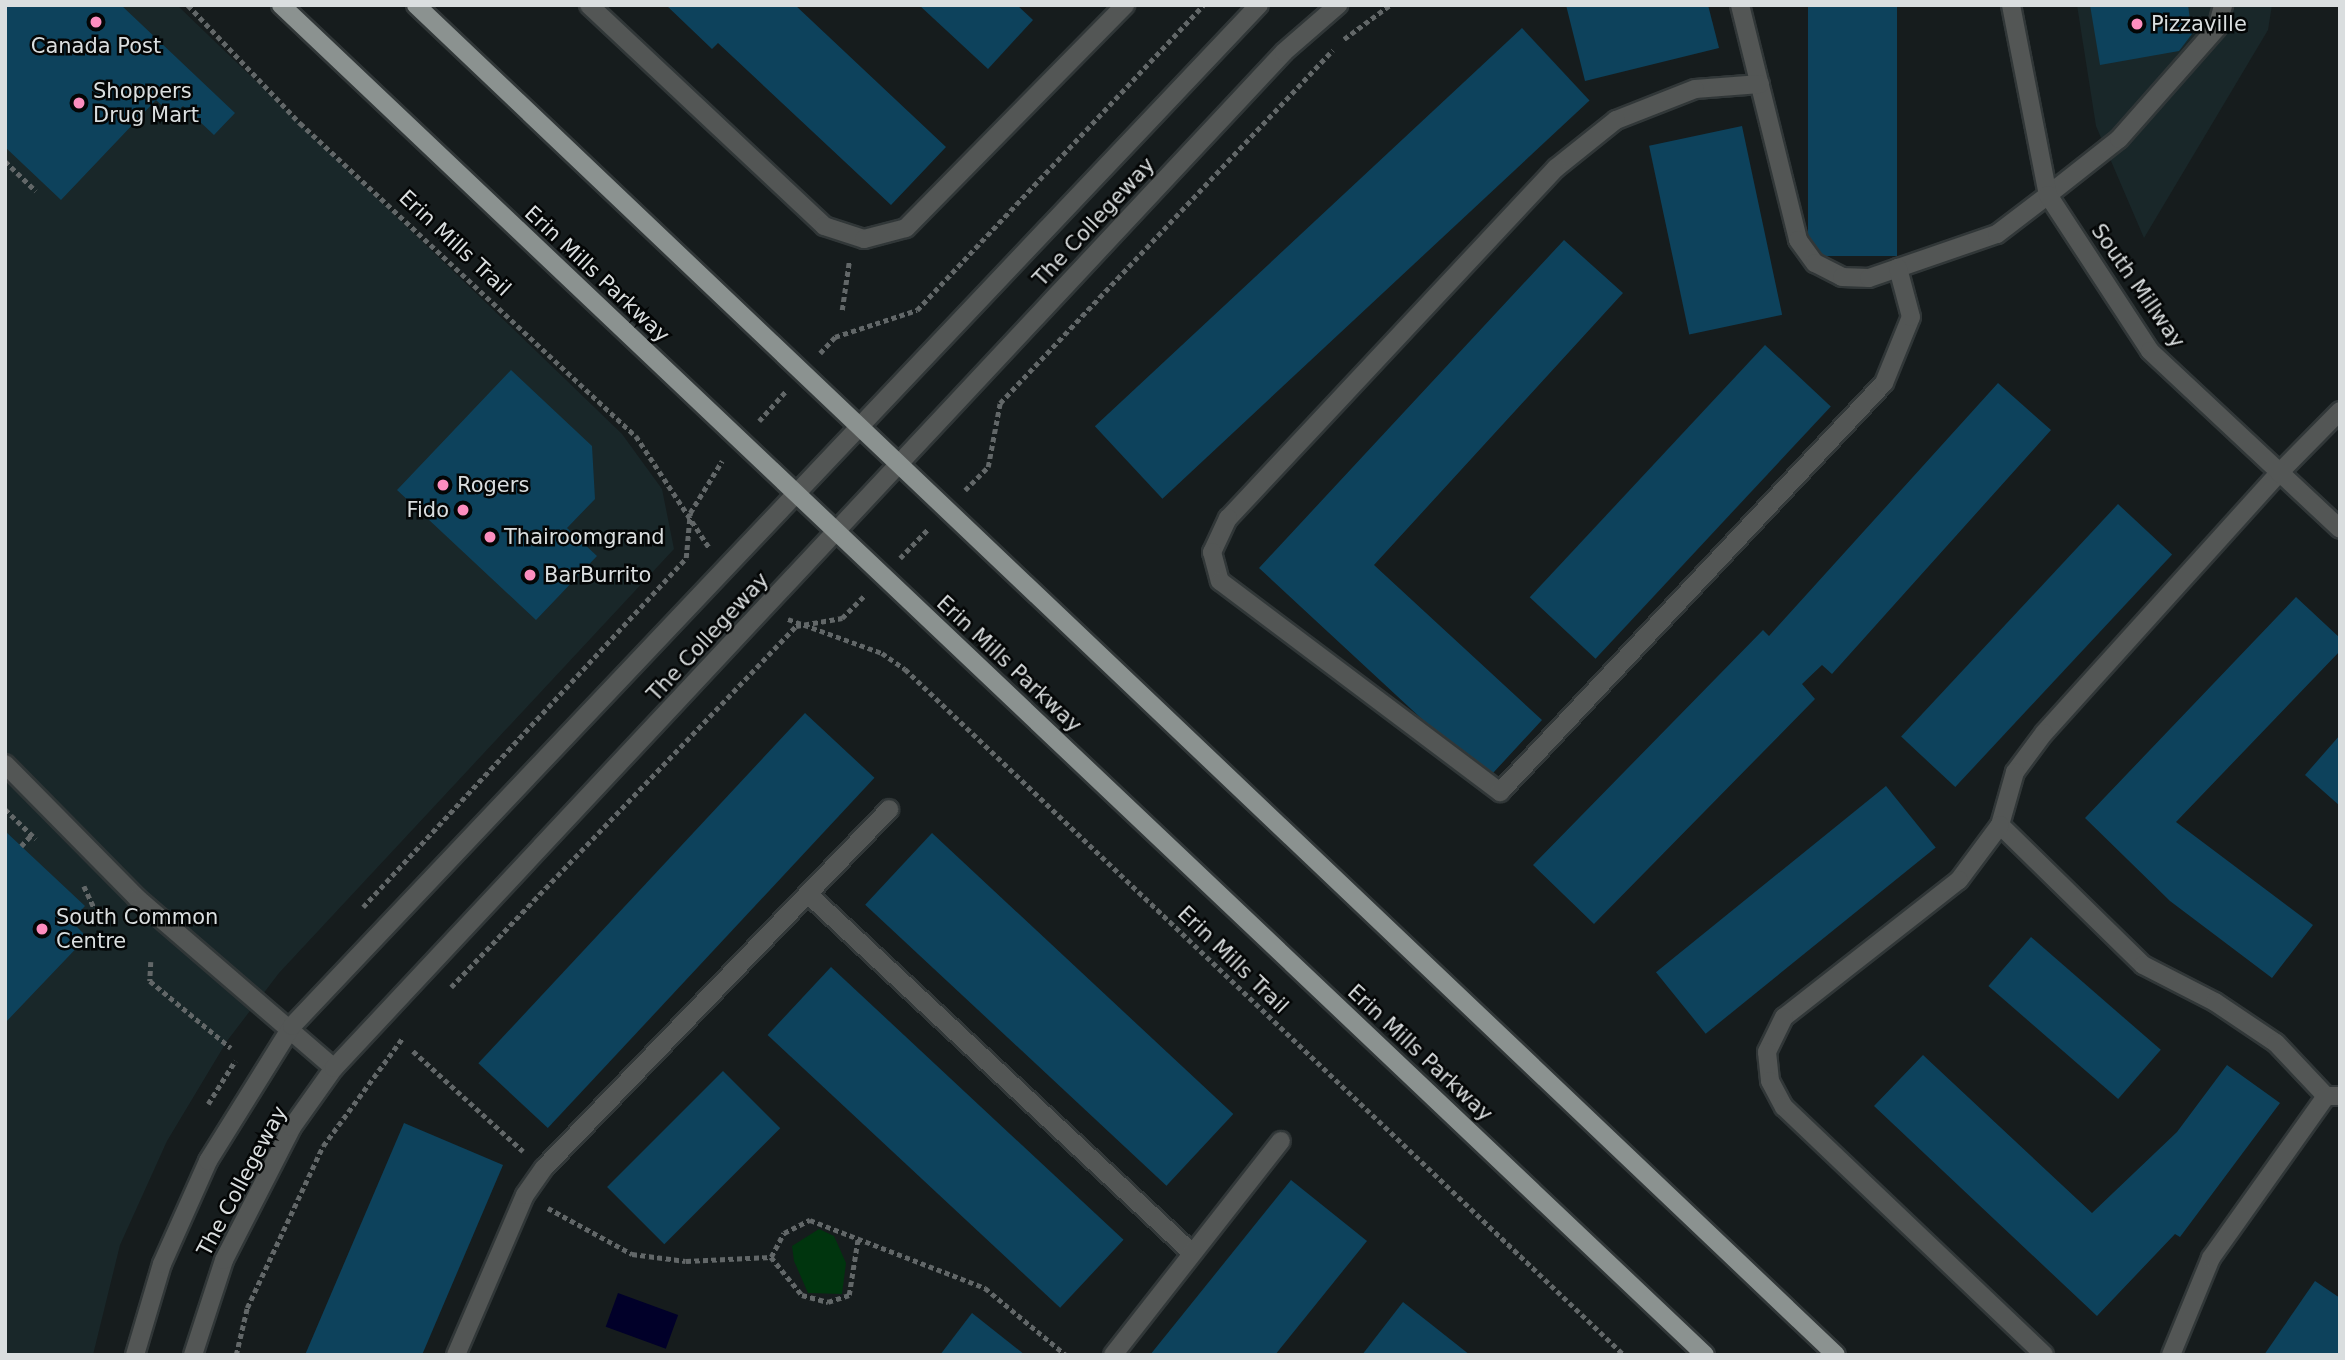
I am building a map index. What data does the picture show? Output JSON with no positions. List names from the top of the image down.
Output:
{
  "streets": {
    "main road": ["Erin Mills Parkway"],
    "street": ["The Collegeway", "South Millway"],
    "path": ["Erin Mills Trail"]
  },
  "crossings": [
    ["The Collegeway", "Erin Mills Parkway"]
  ],
  "places": [
    "Canada Post",
    "Pizzaville",
    "Shoppers Drug Mart",
    "Rogers",
    "Fido",
    "Thairoomgrand",
    "BarBurrito",
    "South Common Centre"
  ]
}
